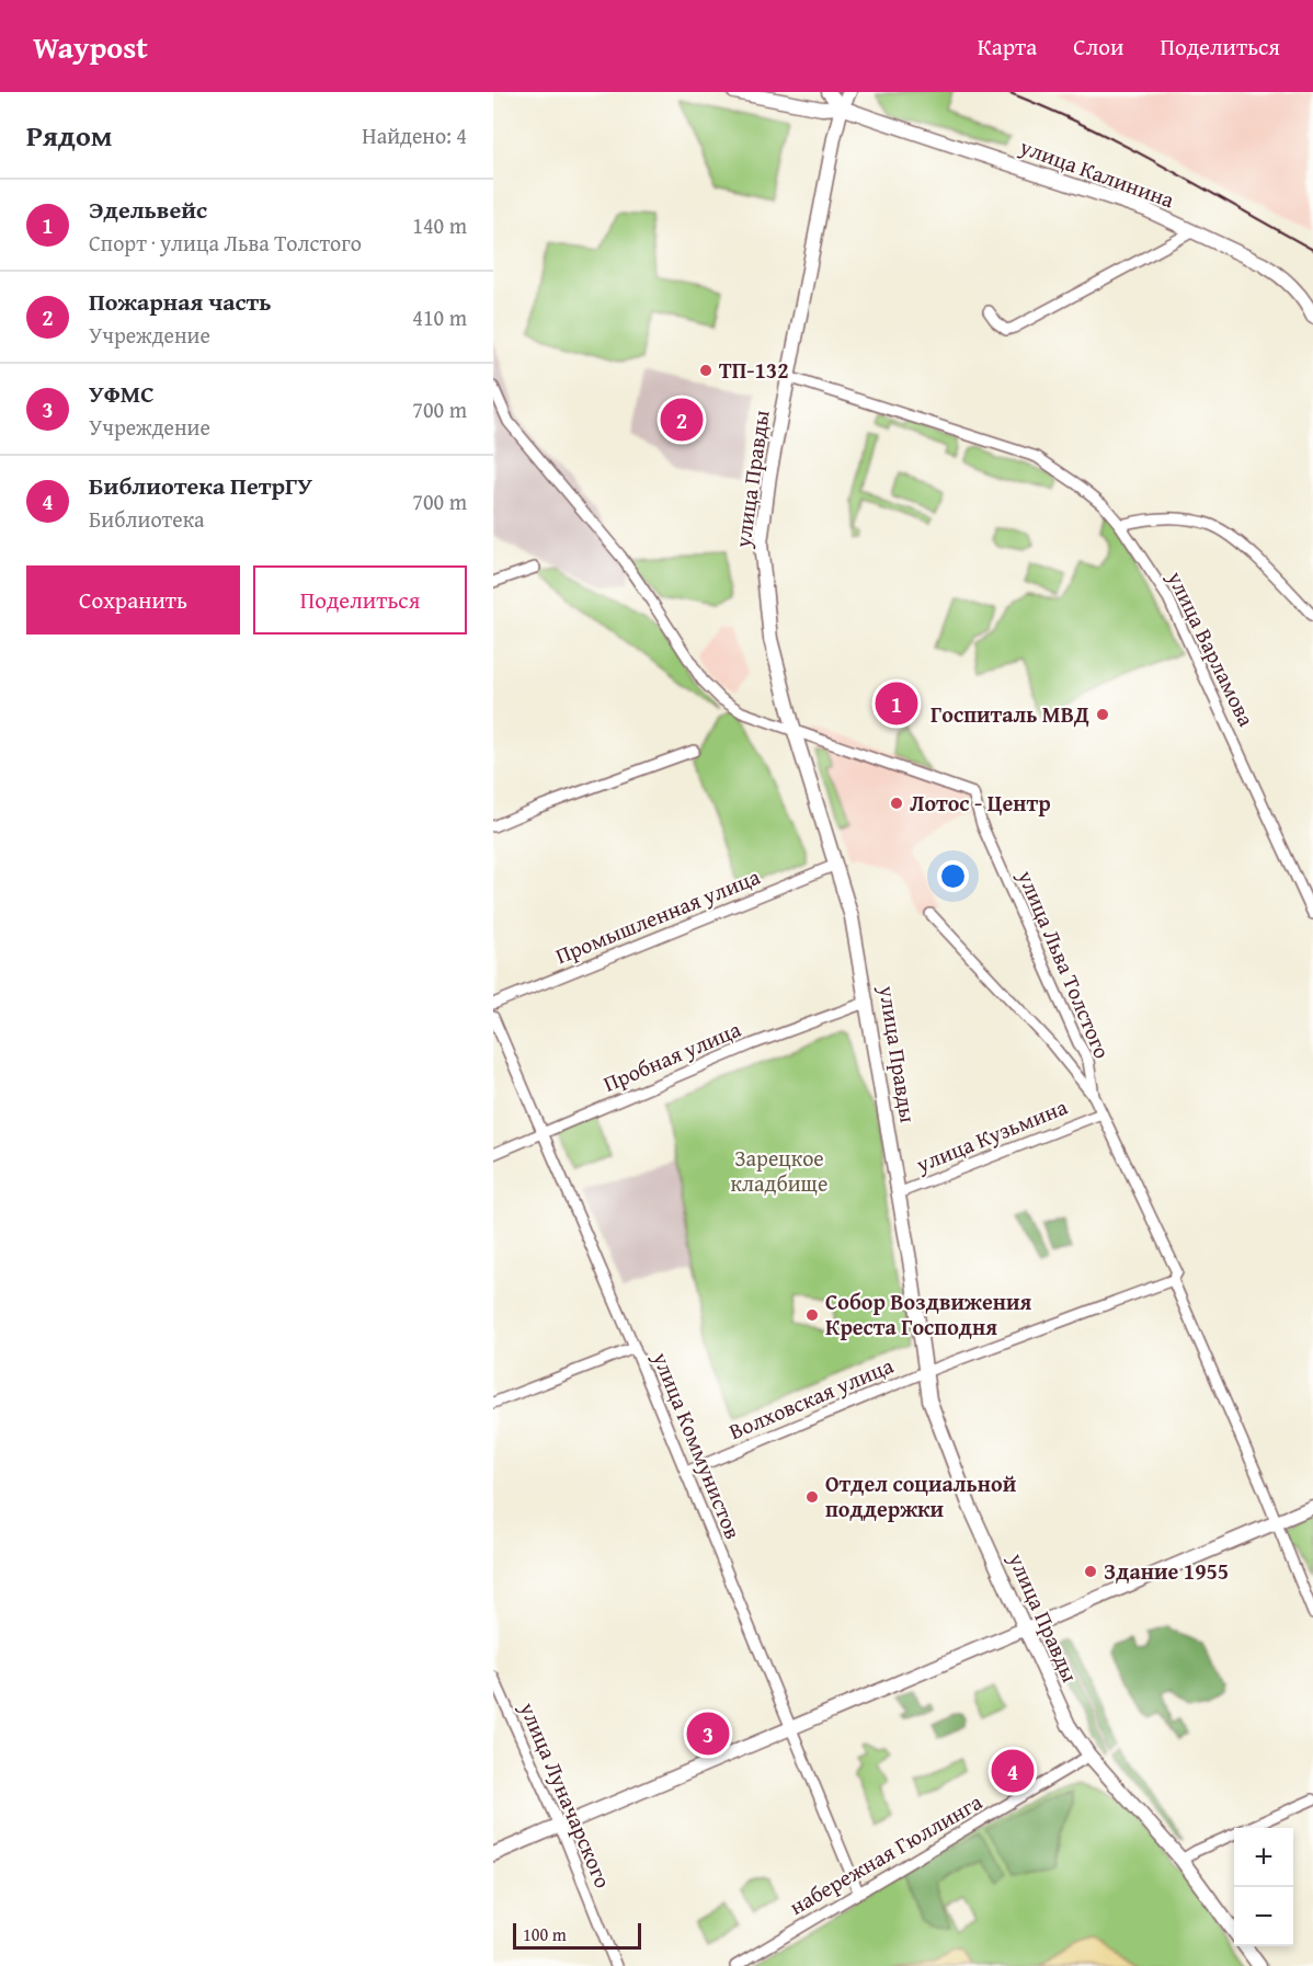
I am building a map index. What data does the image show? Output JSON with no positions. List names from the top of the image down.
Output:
{
  "streets": {
    "main road": ["улица Калинина", "улица Правды"],
    "street": [
      "улица Варламова",
      "Промышленная улица",
      "улица Льва Толстого",
      "Пробная улица",
      "улица Кузьмина",
      "Волховская улица",
      "улица Коммунистов",
      "улица Луначарского",
      "набережная Гюллинга"
    ]
  },
  "crossings": [
    ["улица Калинина", "улица Правды"],
    ["улица Правды", "улица Варламова"],
    ["улица Правды", "Промышленная улица"],
    ["улица Правды", "улица Льва Толстого"],
    ["улица Правды", "Пробная улица"],
    ["улица Правды", "улица Кузьмина"],
    ["улица Правды", "Волховская улица"],
    ["улица Правды", "набережная Гюллинга"],
    ["улица Льва Толстого", "улица Кузьмина"],
    ["улица Льва Толстого", "Волховская улица"],
    ["Пробная улица", "улица Коммунистов"],
    ["Волховская улица", "улица Коммунистов"],
    ["улица Коммунистов", "набережная Гюллинга"]
  ],
  "parks": ["Зарецкое кладбище"],
  "places": [
    "ТП-132",
    "Госпиталь МВД",
    "Лотос - Центр",
    "Собор Воздвижения Креста Господня",
    "Отдел социальной поддержки",
    "Здание 1955"
  ],
  "scale_bar": "100 m",
  "page": {
    "header": "Waypost",
    "nav": ["Карта", "Слои", "Поделиться"],
    "heading": ["Рядом", "Найдено: 4"],
    "list": [
      {
        "mark": "1",
        "name": "Эдельвейс",
        "note": "Спорт · улица Льва Толстого",
        "value": "140 m"
      },
      {
        "mark": "2",
        "name": "Пожарная часть",
        "note": "Учреждение",
        "value": "410 m"
      },
      {
        "mark": "3",
        "name": "УФМС",
        "note": "Учреждение",
        "value": "700 m"
      },
      {
        "mark": "4",
        "name": "Библиотека ПетрГУ",
        "note": "Библиотека",
        "value": "700 m"
      }
    ],
    "pins": [
      "2",
      "1",
      "3",
      "4"
    ],
    "buttons": ["Сохранить", "Поделиться"],
    "map_buttons": ["+", "−"],
    "scale": "100 m"
  }
}
